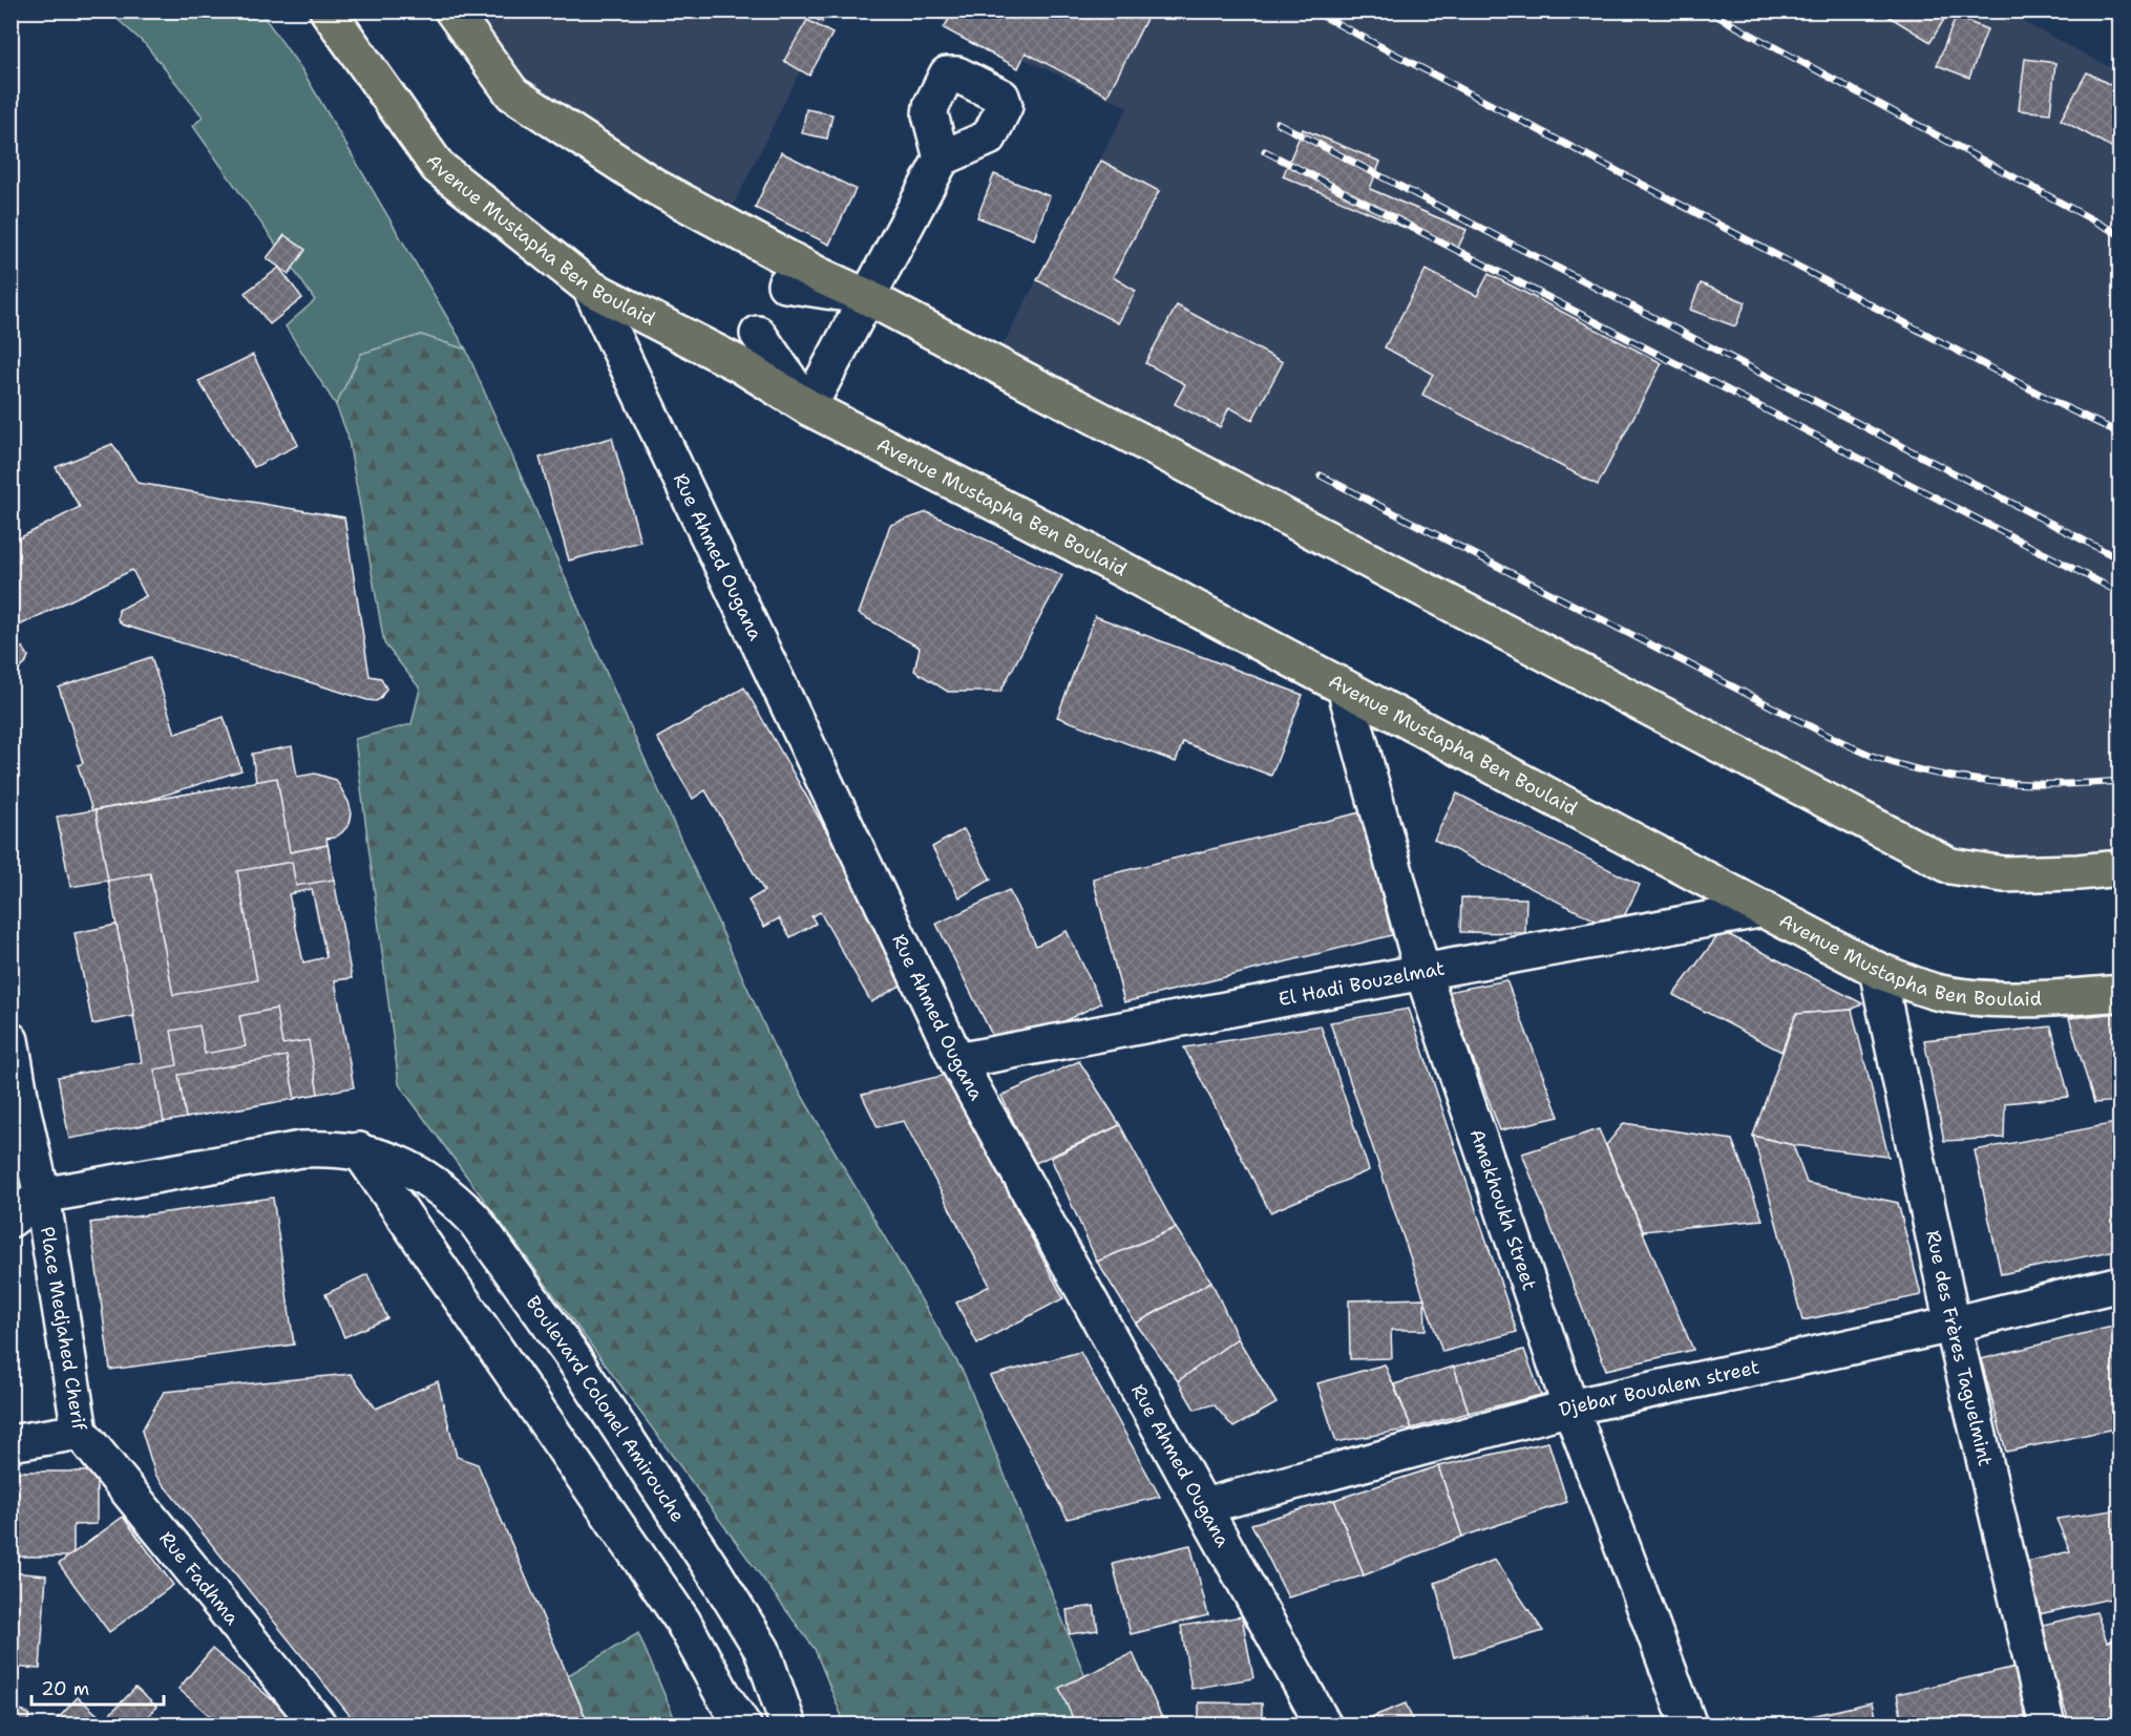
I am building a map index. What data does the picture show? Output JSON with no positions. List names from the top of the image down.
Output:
{
  "streets": {
    "main road": ["Avenue Mustapha Ben Boulaid"],
    "street": [
      "Rue Ahmed Ougana",
      "El Hadi Bouzelmat",
      "Amekhoukh Street",
      "Place Medjahed Cherif",
      "Rue des Frères Taguelmint",
      "Djebar Boualem street",
      "Boulevard Colonel Amirouche",
      "Rue Fadhma"
    ]
  },
  "crossings": [
    ["Avenue Mustapha Ben Boulaid", "Rue Ahmed Ougana"],
    ["Avenue Mustapha Ben Boulaid", "El Hadi Bouzelmat"],
    ["Avenue Mustapha Ben Boulaid", "Amekhoukh Street"],
    ["Avenue Mustapha Ben Boulaid", "Rue des Frères Taguelmint"],
    ["Rue Ahmed Ougana", "El Hadi Bouzelmat"],
    ["Rue Ahmed Ougana", "Djebar Boualem street"],
    ["El Hadi Bouzelmat", "Amekhoukh Street"],
    ["Amekhoukh Street", "Djebar Boualem street"],
    ["Place Medjahed Cherif", "Boulevard Colonel Amirouche"],
    ["Place Medjahed Cherif", "Rue Fadhma"],
    ["Rue des Frères Taguelmint", "Djebar Boualem street"]
  ],
  "scale_bar": "20 m"
}
